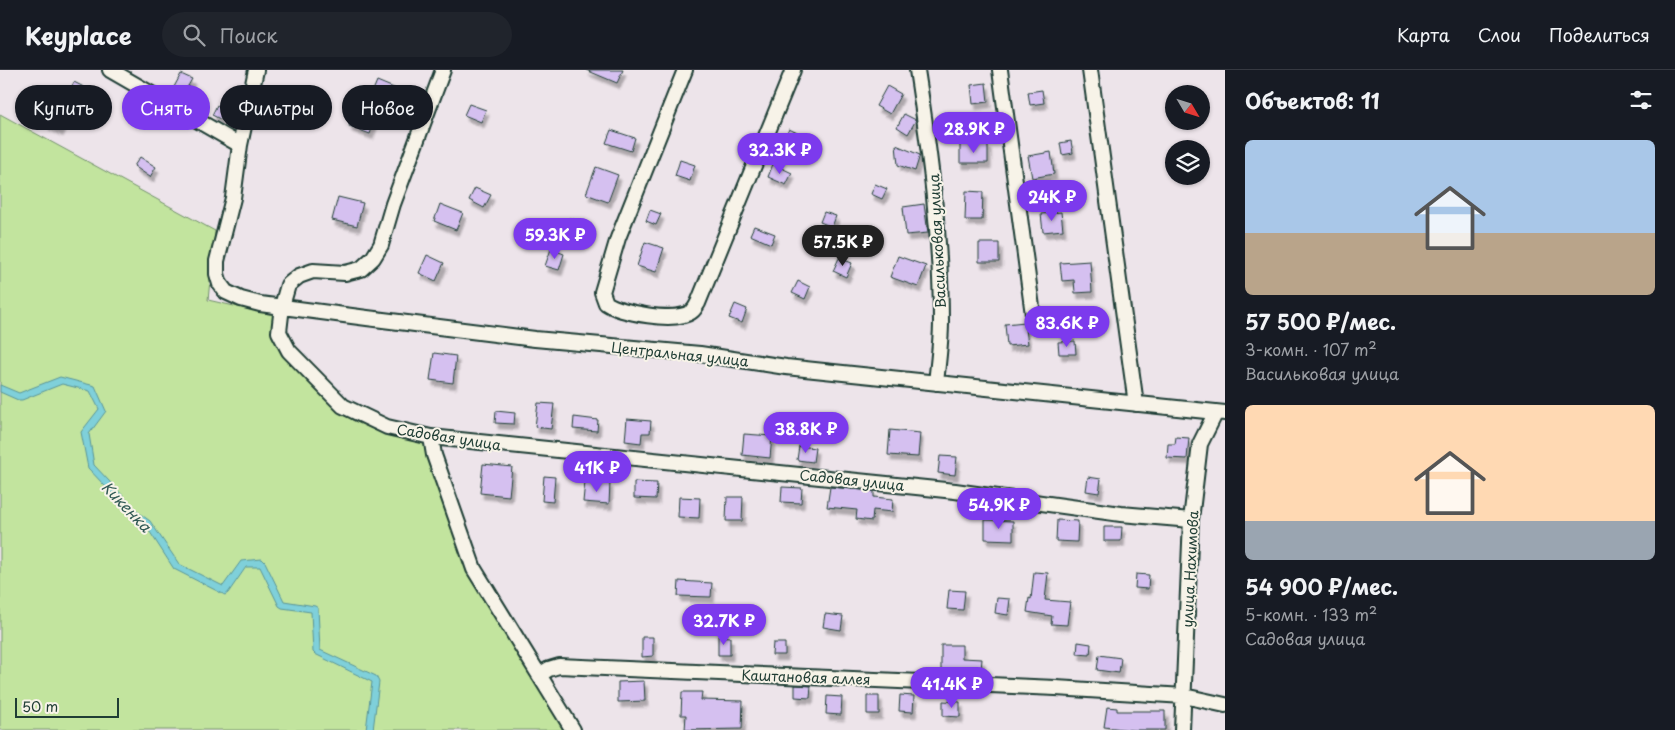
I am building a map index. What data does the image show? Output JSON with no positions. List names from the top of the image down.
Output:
{
  "streets": {
    "street": [
      "Васильковая улица",
      "Центральная улица",
      "Садовая улица",
      "улица Нахимова",
      "Каштановая аллея"
    ]
  },
  "crossings": [
    ["Васильковая улица", "Центральная улица"],
    ["Центральная улица", "Садовая улица"],
    ["Центральная улица", "улица Нахимова"],
    ["Садовая улица", "улица Нахимова"],
    ["улица Нахимова", "Каштановая аллея"]
  ],
  "water": ["Кикенка"],
  "scale_bar": "50 m",
  "north": "bottom right",
  "page": {
    "header": "Keyplace",
    "search": "Поиск",
    "nav": ["Карта", "Слои", "Поделиться"],
    "heading": "Объектов: 11",
    "chip": [
      "Купить",
      "Снять",
      "Фильтры",
      "Новое"
    ],
    "price": [
      "28.9K ₽",
      "32.3K ₽",
      "24K ₽",
      "59.3K ₽",
      "57.5K ₽",
      "83.6K ₽",
      "38.8K ₽",
      "41K ₽",
      "54.9K ₽",
      "32.7K ₽",
      "41.4K ₽"
    ],
    "list": [
      {
        "name": "57 500 ₽/мес.",
        "note": "3-комн. · 107 m² · Васильковая улица"
      },
      {
        "name": "54 900 ₽/мес.",
        "note": "5-комн. · 133 m² · Садовая улица"
      }
    ],
    "scale": "50 m"
  }
}
